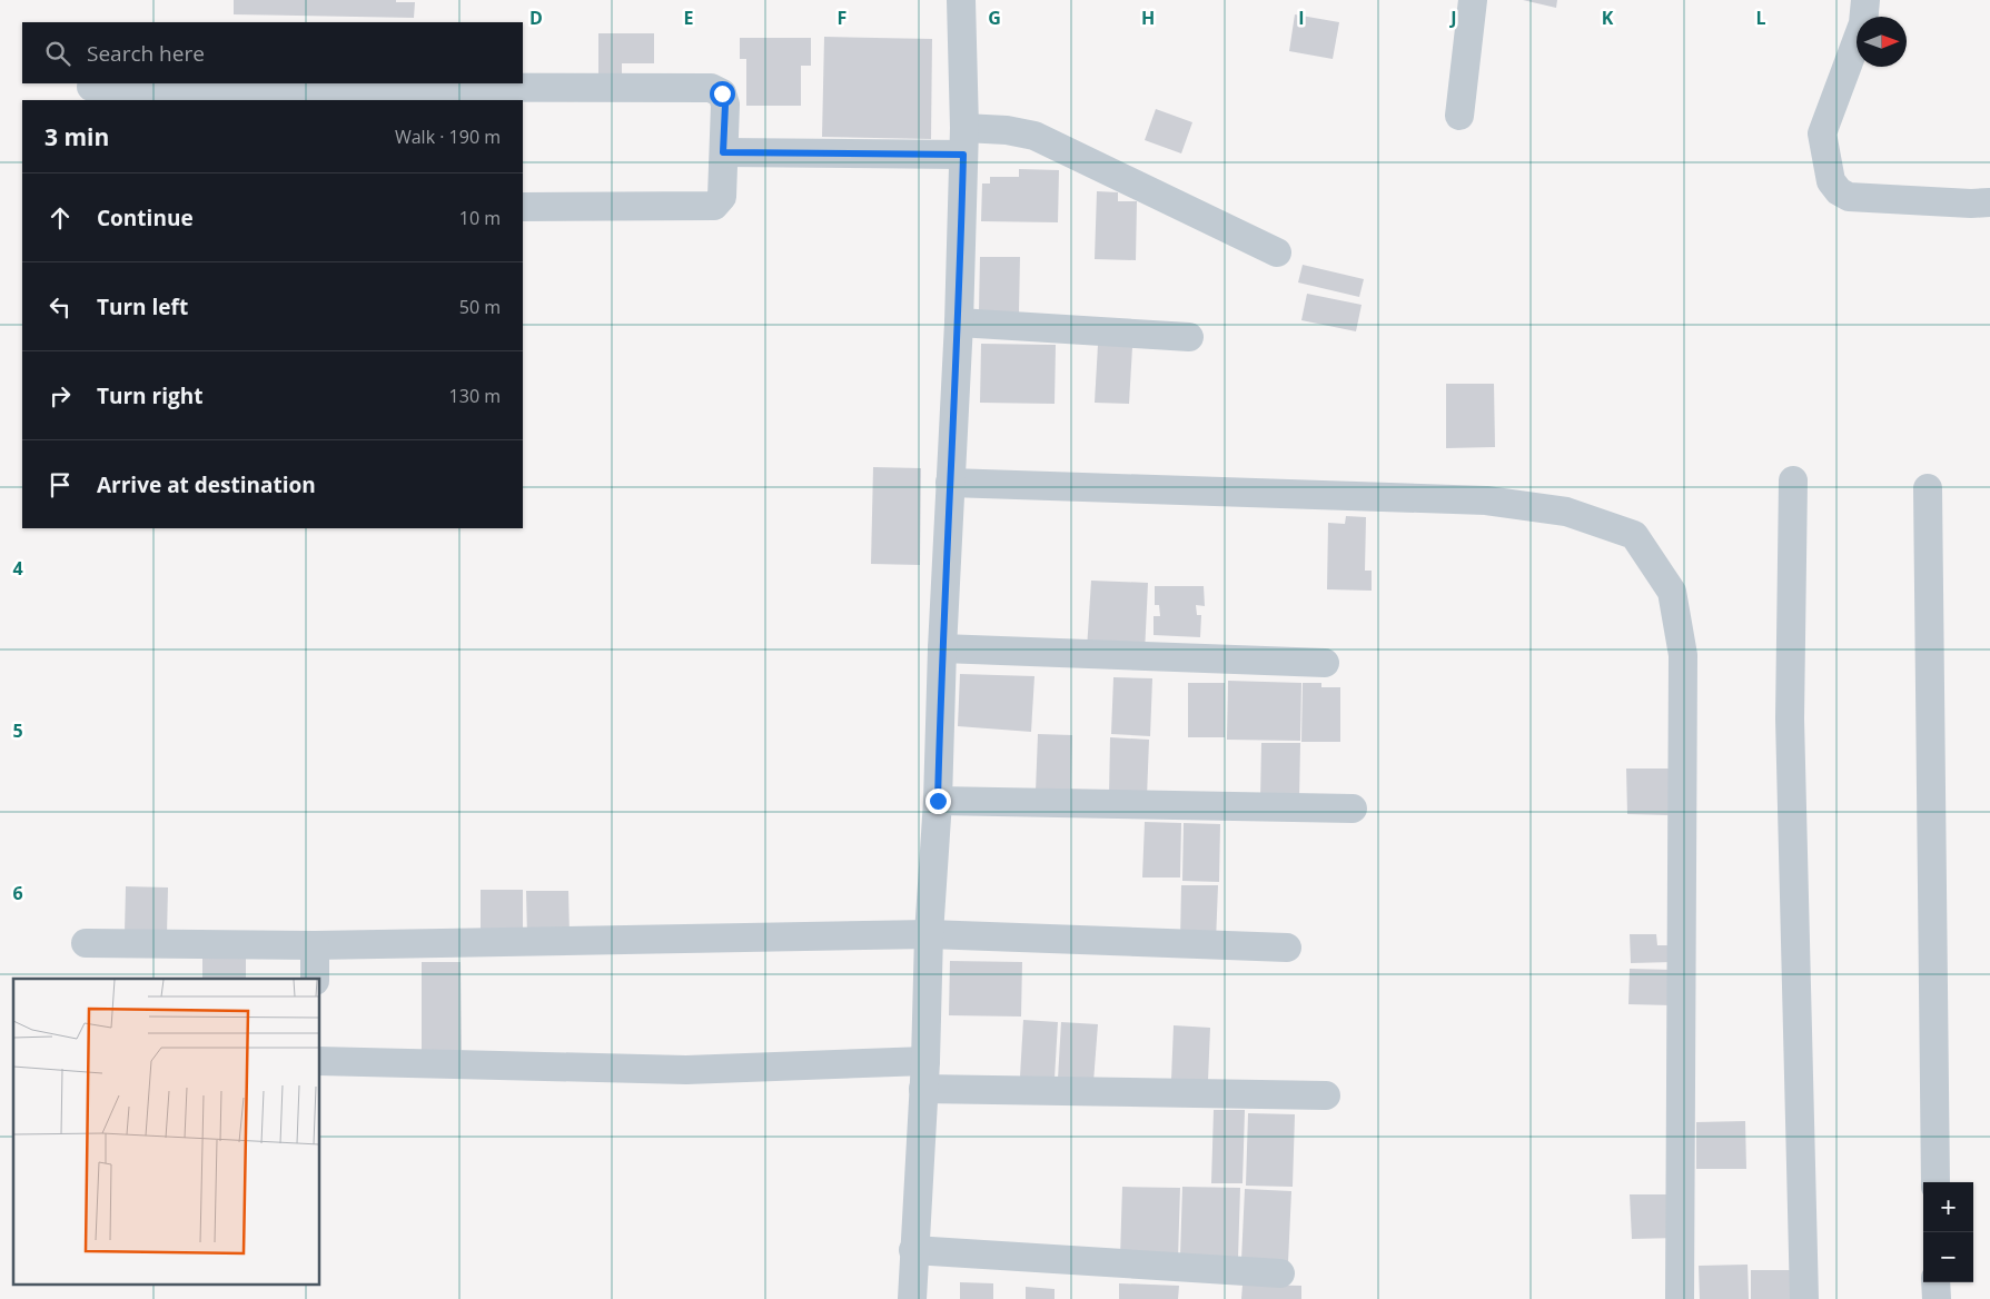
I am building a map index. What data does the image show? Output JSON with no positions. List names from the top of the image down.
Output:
{
  "north": "right",
  "page": {
    "search": "Search here",
    "heading": ["3 min", "Walk · 190 m"],
    "list": [
      ["Continue", "10 m"],
      ["Turn left", "50 m"],
      ["Turn right", "130 m"],
      "Arrive at destination"
    ],
    "map_buttons": ["+", "−"]
  },
  "grid": {
    "columns": [
      "D",
      "E",
      "F",
      "G",
      "H",
      "I",
      "J",
      "K",
      "L"
    ],
    "rows": ["4", "5", "6"]
  }
}
